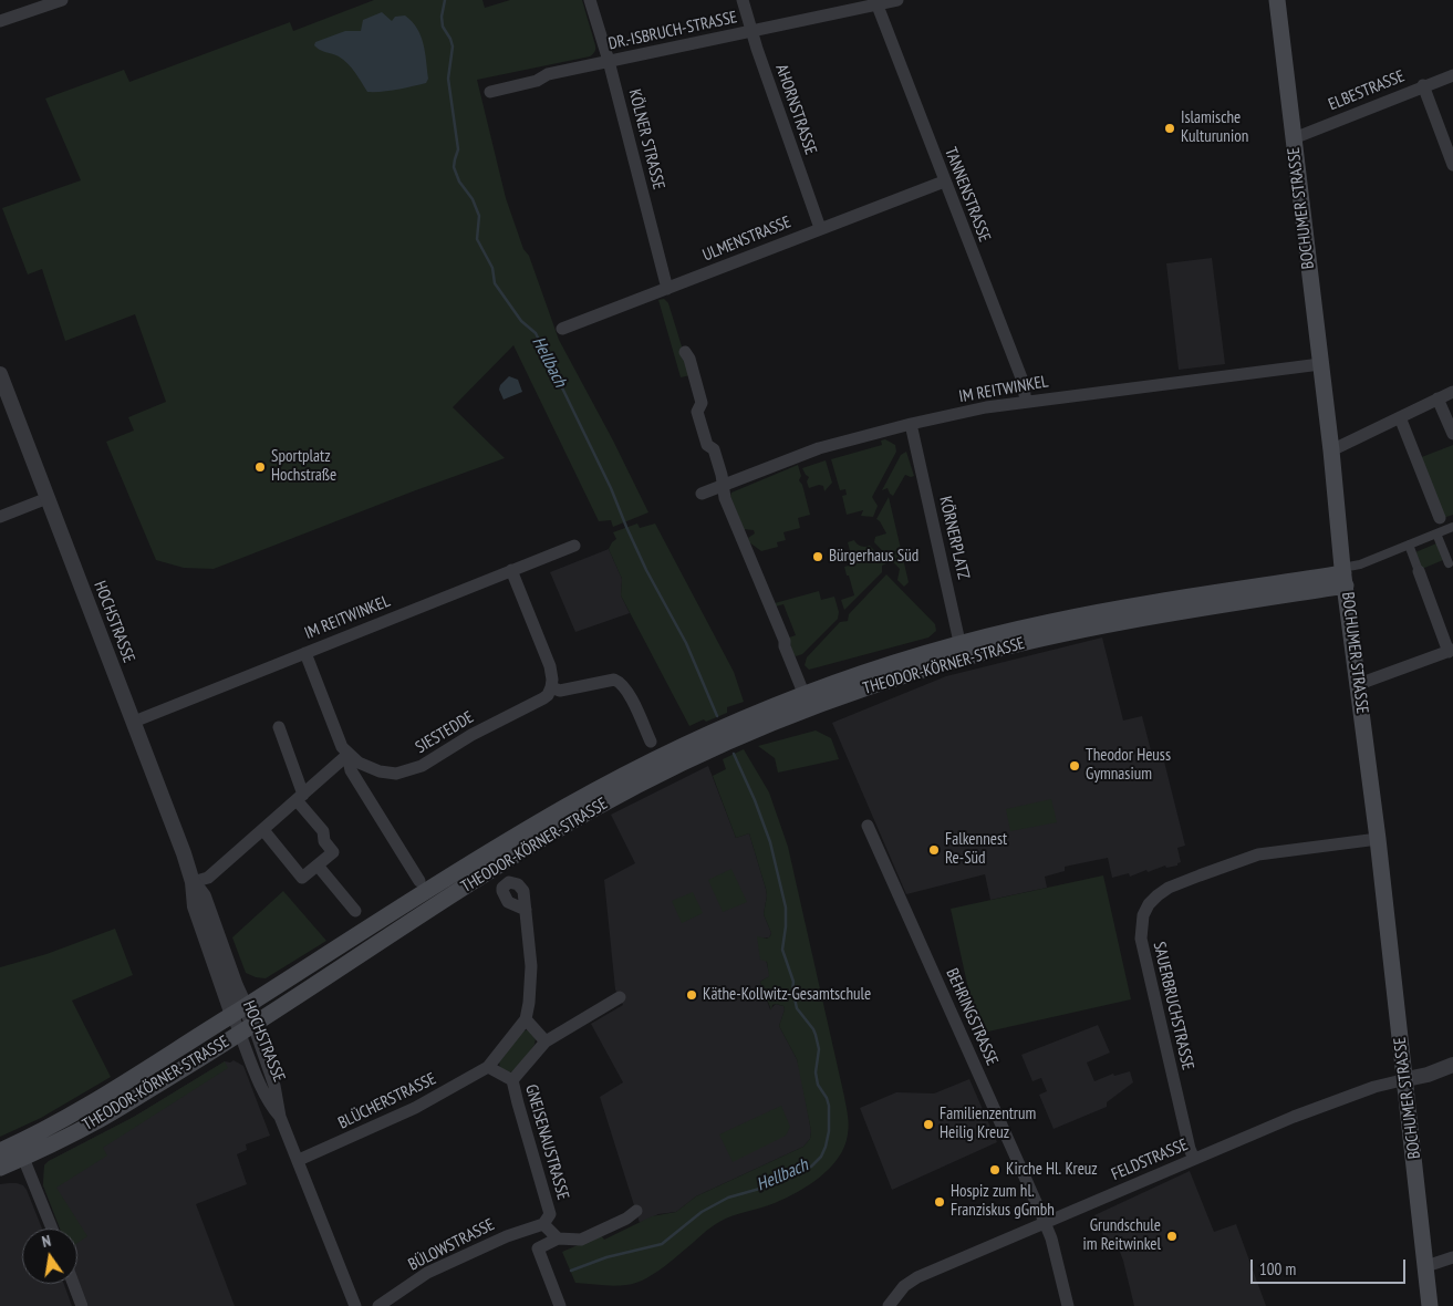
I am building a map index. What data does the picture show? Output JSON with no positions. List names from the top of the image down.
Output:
{
  "streets": {
    "main road": ["BOCHUMER STRASSE", "THEODOR-KÖRNER-STRASSE"],
    "street": [
      "DR.-ISBRUCH-STRASSE",
      "ELBESTRASSE",
      "AHORNSTRASSE",
      "KÖLNER STRASSE",
      "TANNENSTRASSE",
      "ULMENSTRASSE",
      "IM REITWINKEL",
      "KÖRNERPLATZ",
      "HOCHSTRASSE",
      "SIESTEDDE",
      "SAUERBRUCHSTRASSE",
      "BEHRINGSTRASSE",
      "BLÜCHERSTRASSE",
      "GNEISENAUSTRASSE",
      "FELDSTRASSE",
      "BÜLOWSTRASSE"
    ]
  },
  "crossings": [
    ["DR.-ISBRUCH-STRASSE", "AHORNSTRASSE"],
    ["DR.-ISBRUCH-STRASSE", "KÖLNER STRASSE"],
    ["DR.-ISBRUCH-STRASSE", "TANNENSTRASSE"],
    ["ELBESTRASSE", "BOCHUMER STRASSE"],
    ["AHORNSTRASSE", "ULMENSTRASSE"],
    ["KÖLNER STRASSE", "ULMENSTRASSE"],
    ["TANNENSTRASSE", "ULMENSTRASSE"],
    ["TANNENSTRASSE", "IM REITWINKEL"],
    ["BOCHUMER STRASSE", "IM REITWINKEL"],
    ["BOCHUMER STRASSE", "THEODOR-KÖRNER-STRASSE"],
    ["BOCHUMER STRASSE", "SAUERBRUCHSTRASSE"],
    ["BOCHUMER STRASSE", "FELDSTRASSE"],
    ["IM REITWINKEL", "KÖRNERPLATZ"],
    ["IM REITWINKEL", "HOCHSTRASSE"],
    ["KÖRNERPLATZ", "THEODOR-KÖRNER-STRASSE"],
    ["HOCHSTRASSE", "THEODOR-KÖRNER-STRASSE"],
    ["HOCHSTRASSE", "BLÜCHERSTRASSE"],
    ["SAUERBRUCHSTRASSE", "FELDSTRASSE"],
    ["BEHRINGSTRASSE", "FELDSTRASSE"],
    ["GNEISENAUSTRASSE", "BÜLOWSTRASSE"]
  ],
  "water": ["Hellbach"],
  "places": [
    "Islamische Kulturunion",
    "Sportplatz Hochstraße",
    "Bürgerhaus Süd",
    "Theodor Heuss Gymnasium",
    "Falkennest Re-Süd",
    "Käthe-Kollwitz-Gesamtschule",
    "Familienzentrum Heilig Kreuz",
    "Kirche Hl. Kreuz",
    "Hospiz zum hl. Franziskus gGmbh",
    "Grundschule im Reitwinkel"
  ],
  "scale_bar": "100 m",
  "north": "top"
}
